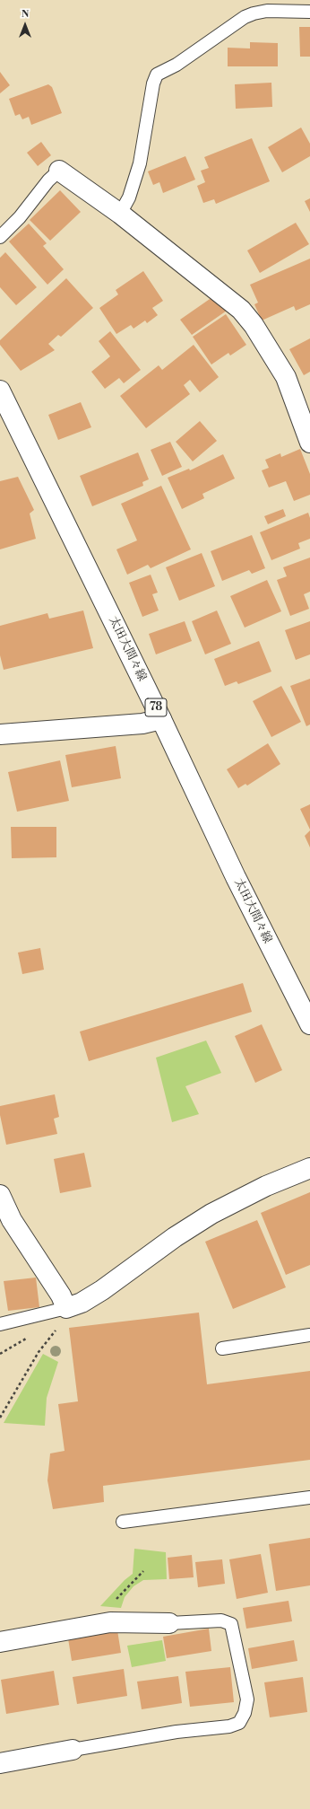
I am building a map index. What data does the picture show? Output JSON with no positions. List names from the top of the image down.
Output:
{
  "streets": {
    "street": ["太田大間々線", "78"]
  },
  "north": "top"
}
